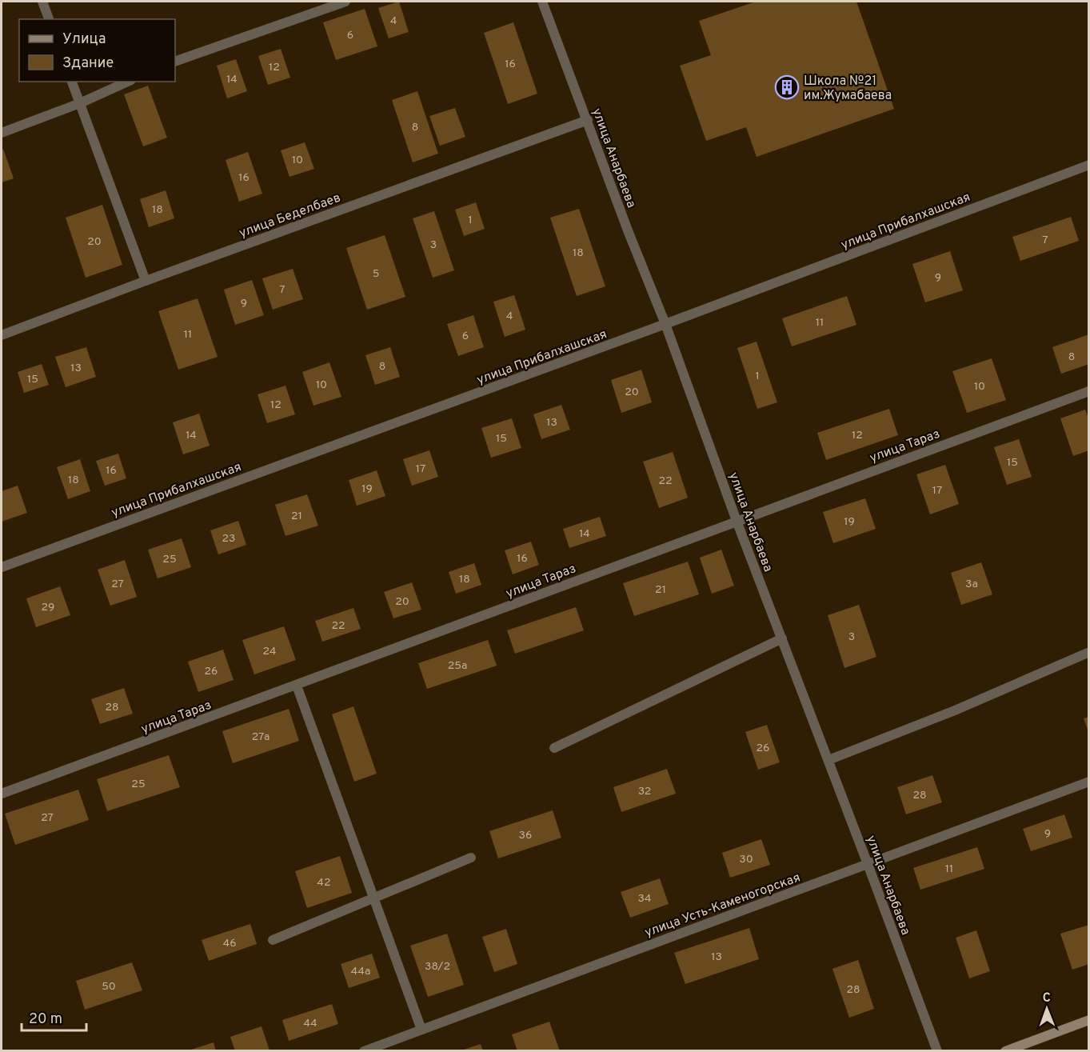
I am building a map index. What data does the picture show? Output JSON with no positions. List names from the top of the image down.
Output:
{
  "streets": {
    "street": [
      "улица Анарбаева",
      "улица Беделбаев",
      "улица Прибалхашская",
      "улица Тараз",
      "улица Усть-Каменогорская"
    ]
  },
  "crossings": [
    ["улица Анарбаева", "улица Беделбаев"],
    ["улица Анарбаева", "улица Прибалхашская"],
    ["улица Анарбаева", "улица Тараз"],
    ["улица Анарбаева", "улица Усть-Каменогорская"]
  ],
  "places": {
    "building": ["Школа №21 им.Жумабаева"]
  },
  "house_numbers": [
    "4",
    "6",
    "16",
    "12",
    "14",
    "8",
    "10",
    "16",
    "18",
    "1",
    "7",
    "20",
    "3",
    "18",
    "5",
    "9",
    "7",
    "9",
    "4",
    "11",
    "11",
    "6",
    "8",
    "8",
    "13",
    "1",
    "15",
    "10",
    "10",
    "20",
    "12",
    "13",
    "14",
    "12",
    "15",
    "15",
    "17",
    "16",
    "18",
    "22",
    "19",
    "17",
    "21",
    "19",
    "14",
    "23",
    "16",
    "25",
    "18",
    "27",
    "3а",
    "21",
    "20",
    "29",
    "22",
    "3",
    "24",
    "25а",
    "26",
    "28",
    "27а",
    "26",
    "25",
    "32",
    "28",
    "27",
    "9",
    "36",
    "30",
    "11",
    "42",
    "34",
    "46",
    "13",
    "38/2",
    "44а",
    "50",
    "28",
    "44"
  ],
  "legend": ["Улица", "Здание"],
  "scale_bar": "20 m",
  "north": "top"
}
